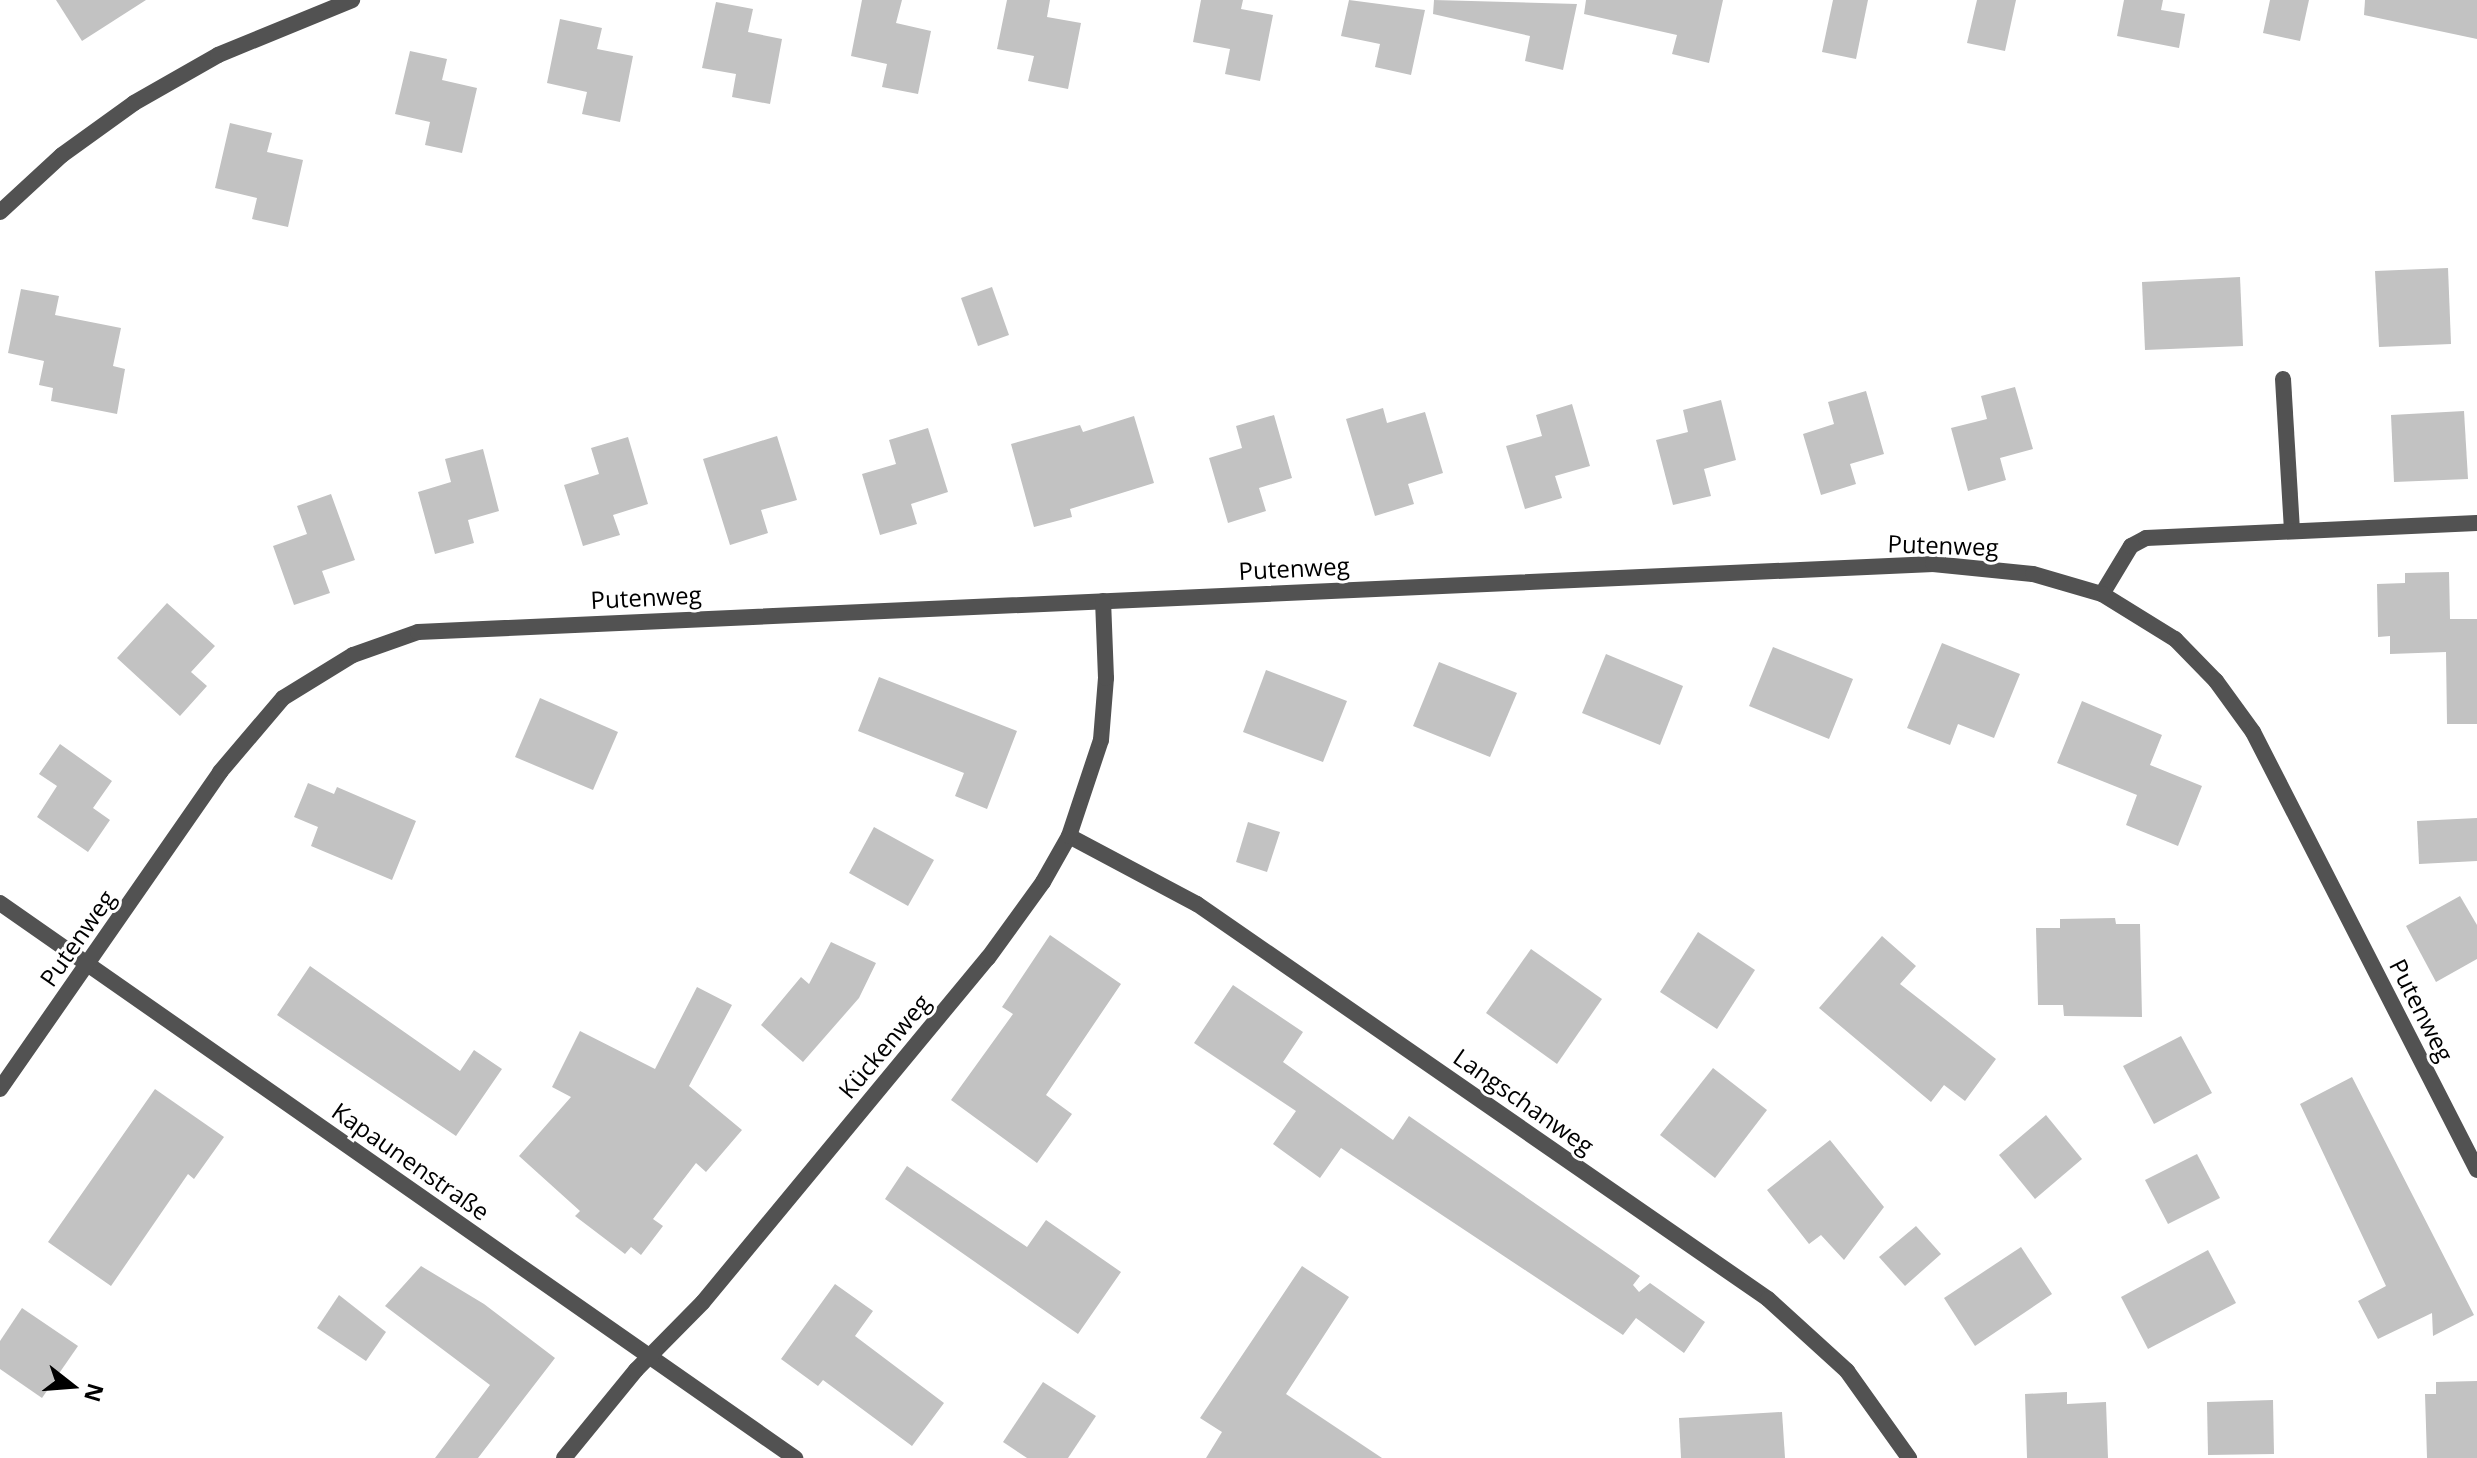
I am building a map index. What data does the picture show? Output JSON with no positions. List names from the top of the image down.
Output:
{
  "streets": {
    "street": [
      "Putenweg",
      "Kückenweg",
      "Langschanweg",
      "Kapaunenstraße"
    ]
  },
  "crossings": [
    ["Putenweg", "Kückenweg"],
    ["Putenweg", "Kapaunenstraße"],
    ["Kückenweg", "Langschanweg"],
    ["Kückenweg", "Kapaunenstraße"]
  ],
  "north": "right"
}
